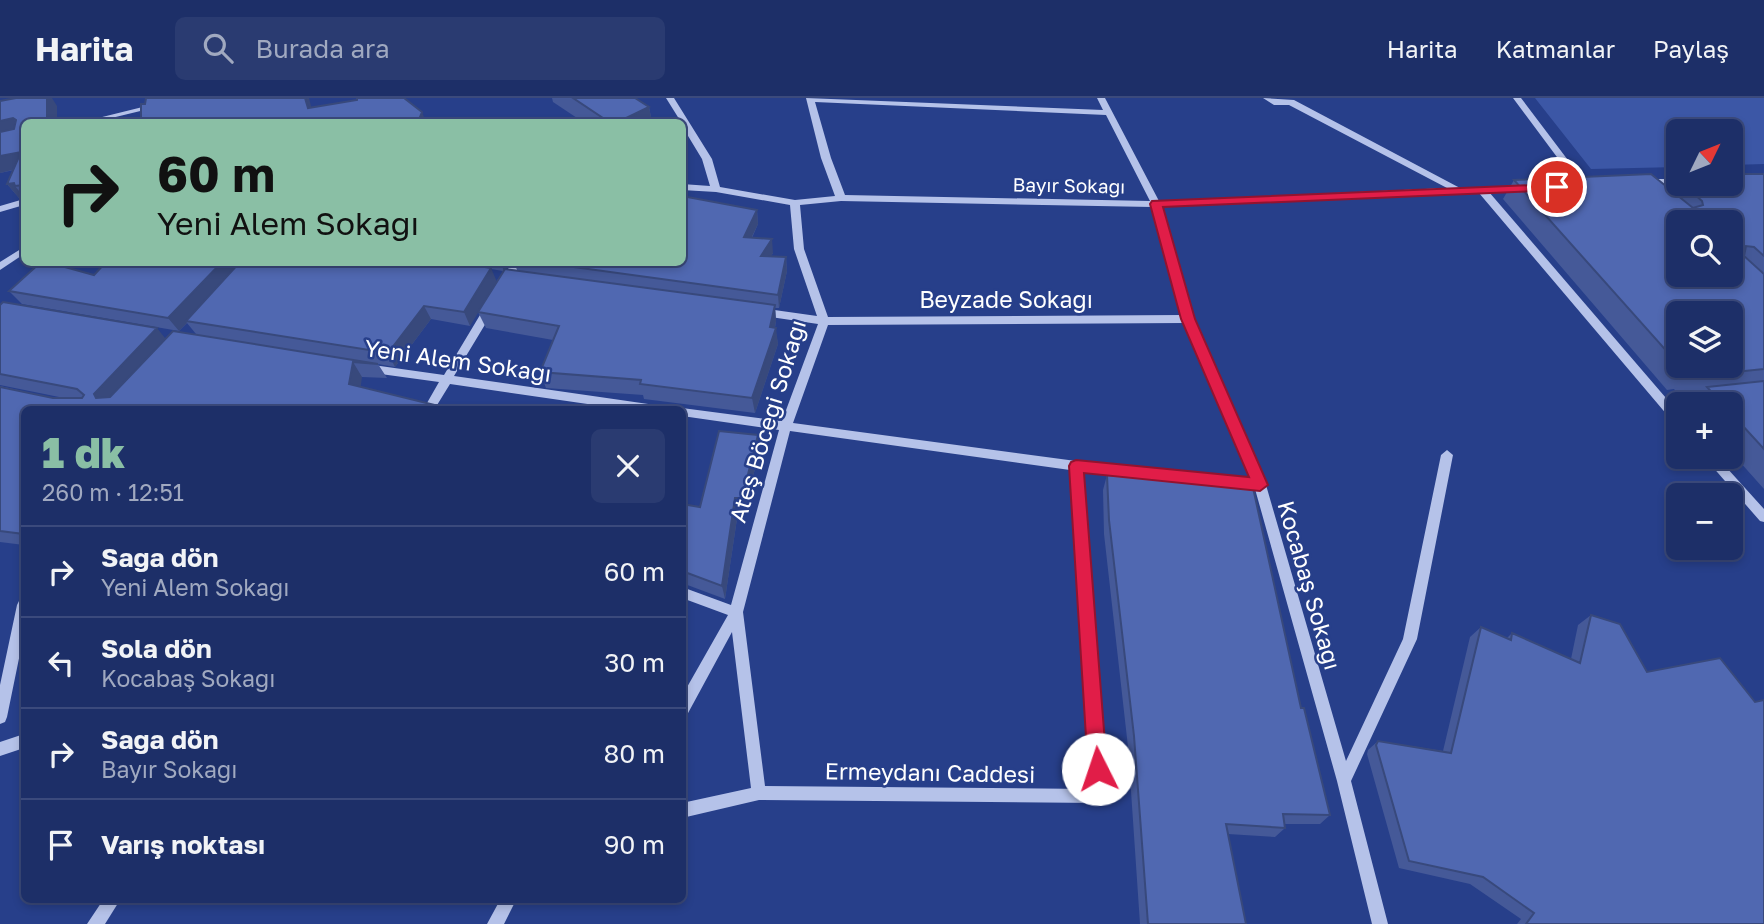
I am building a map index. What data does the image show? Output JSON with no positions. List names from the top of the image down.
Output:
{
  "streets": {
    "street": [
      "Bayır Sokağı",
      "Beyzade Sokağı",
      "Yeni Alem Sokağı",
      "Ateş Böceği Sokağı",
      "Kocabaş Sokağı",
      "Ermeydanı Caddesi"
    ]
  },
  "crossings": [
    ["Bayır Sokağı", "Ateş Böceği Sokağı"],
    ["Bayır Sokağı", "Kocabaş Sokağı"],
    ["Beyzade Sokağı", "Ateş Böceği Sokağı"],
    ["Beyzade Sokağı", "Kocabaş Sokağı"],
    ["Ateş Böceği Sokağı", "Ermeydanı Caddesi"]
  ],
  "north": "top right",
  "page": {
    "header": "Harita",
    "search": "Burada ara",
    "nav": ["Harita", "Katmanlar", "Paylaş"],
    "map_buttons": ["+", "−"],
    "turn": ["60 m", "Yeni Alem Sokağı"],
    "heading": ["1 dk", "260 m · 12:51"],
    "list": [
      {
        "name": "Sağa dön",
        "note": "Yeni Alem Sokağı",
        "value": "60 m"
      },
      {
        "name": "Sola dön",
        "note": "Kocabaş Sokağı",
        "value": "30 m"
      },
      {
        "name": "Sağa dön",
        "note": "Bayır Sokağı",
        "value": "80 m"
      },
      {
        "name": "Varış noktası",
        "value": "90 m"
      }
    ]
  }
}
